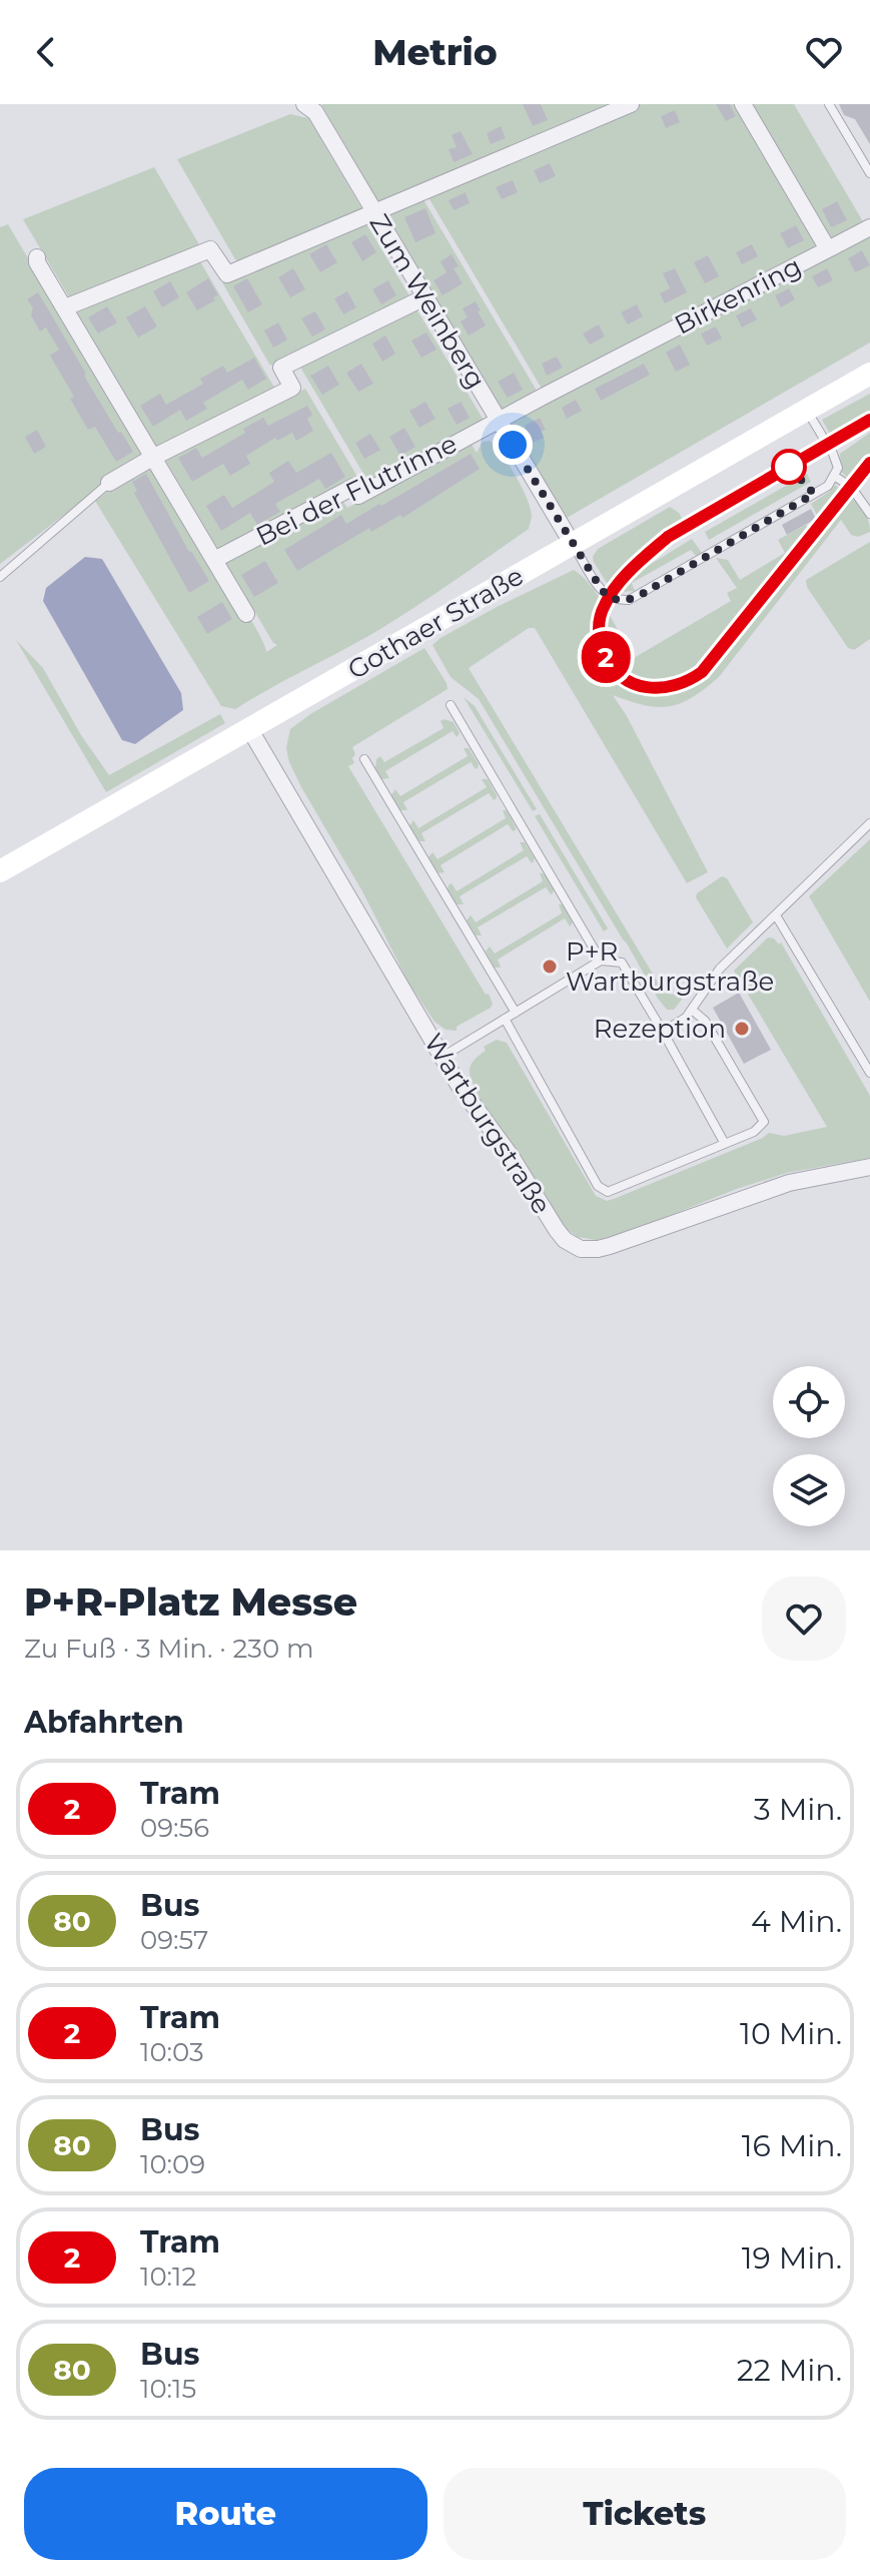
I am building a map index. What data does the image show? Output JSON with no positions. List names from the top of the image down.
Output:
{
  "streets": {
    "main road": ["Gothaer Straße"],
    "street": [
      "Birkenring",
      "Zum Weinberg",
      "Bei der Flutrinne",
      "Wartburgstraße"
    ]
  },
  "crossings": [
    ["Birkenring", "Zum Weinberg"],
    ["Birkenring", "Bei der Flutrinne"],
    ["Zum Weinberg", "Bei der Flutrinne"],
    ["Zum Weinberg", "Gothaer Straße"],
    ["Gothaer Straße", "Wartburgstraße"]
  ],
  "places": ["P+R Wartburgstraße", "Rezeption"],
  "lines": ["tram line 2"],
  "page": {
    "header": "Metrio",
    "on_map": "2",
    "heading": [
      ["P+R-Platz Messe", "Zu Fuß · 3 Min. · 230 m"],
      "Abfahrten"
    ],
    "list": [
      {
        "mark": "2",
        "name": "Tram",
        "note": "09:56",
        "value": "3 Min."
      },
      {
        "mark": "80",
        "name": "Bus",
        "note": "09:57",
        "value": "4 Min."
      },
      {
        "mark": "2",
        "name": "Tram",
        "note": "10:03",
        "value": "10 Min."
      },
      {
        "mark": "80",
        "name": "Bus",
        "note": "10:09",
        "value": "16 Min."
      },
      {
        "mark": "2",
        "name": "Tram",
        "note": "10:12",
        "value": "19 Min."
      },
      {
        "mark": "80",
        "name": "Bus",
        "note": "10:15",
        "value": "22 Min."
      }
    ],
    "buttons": ["Route", "Tickets"]
  }
}
